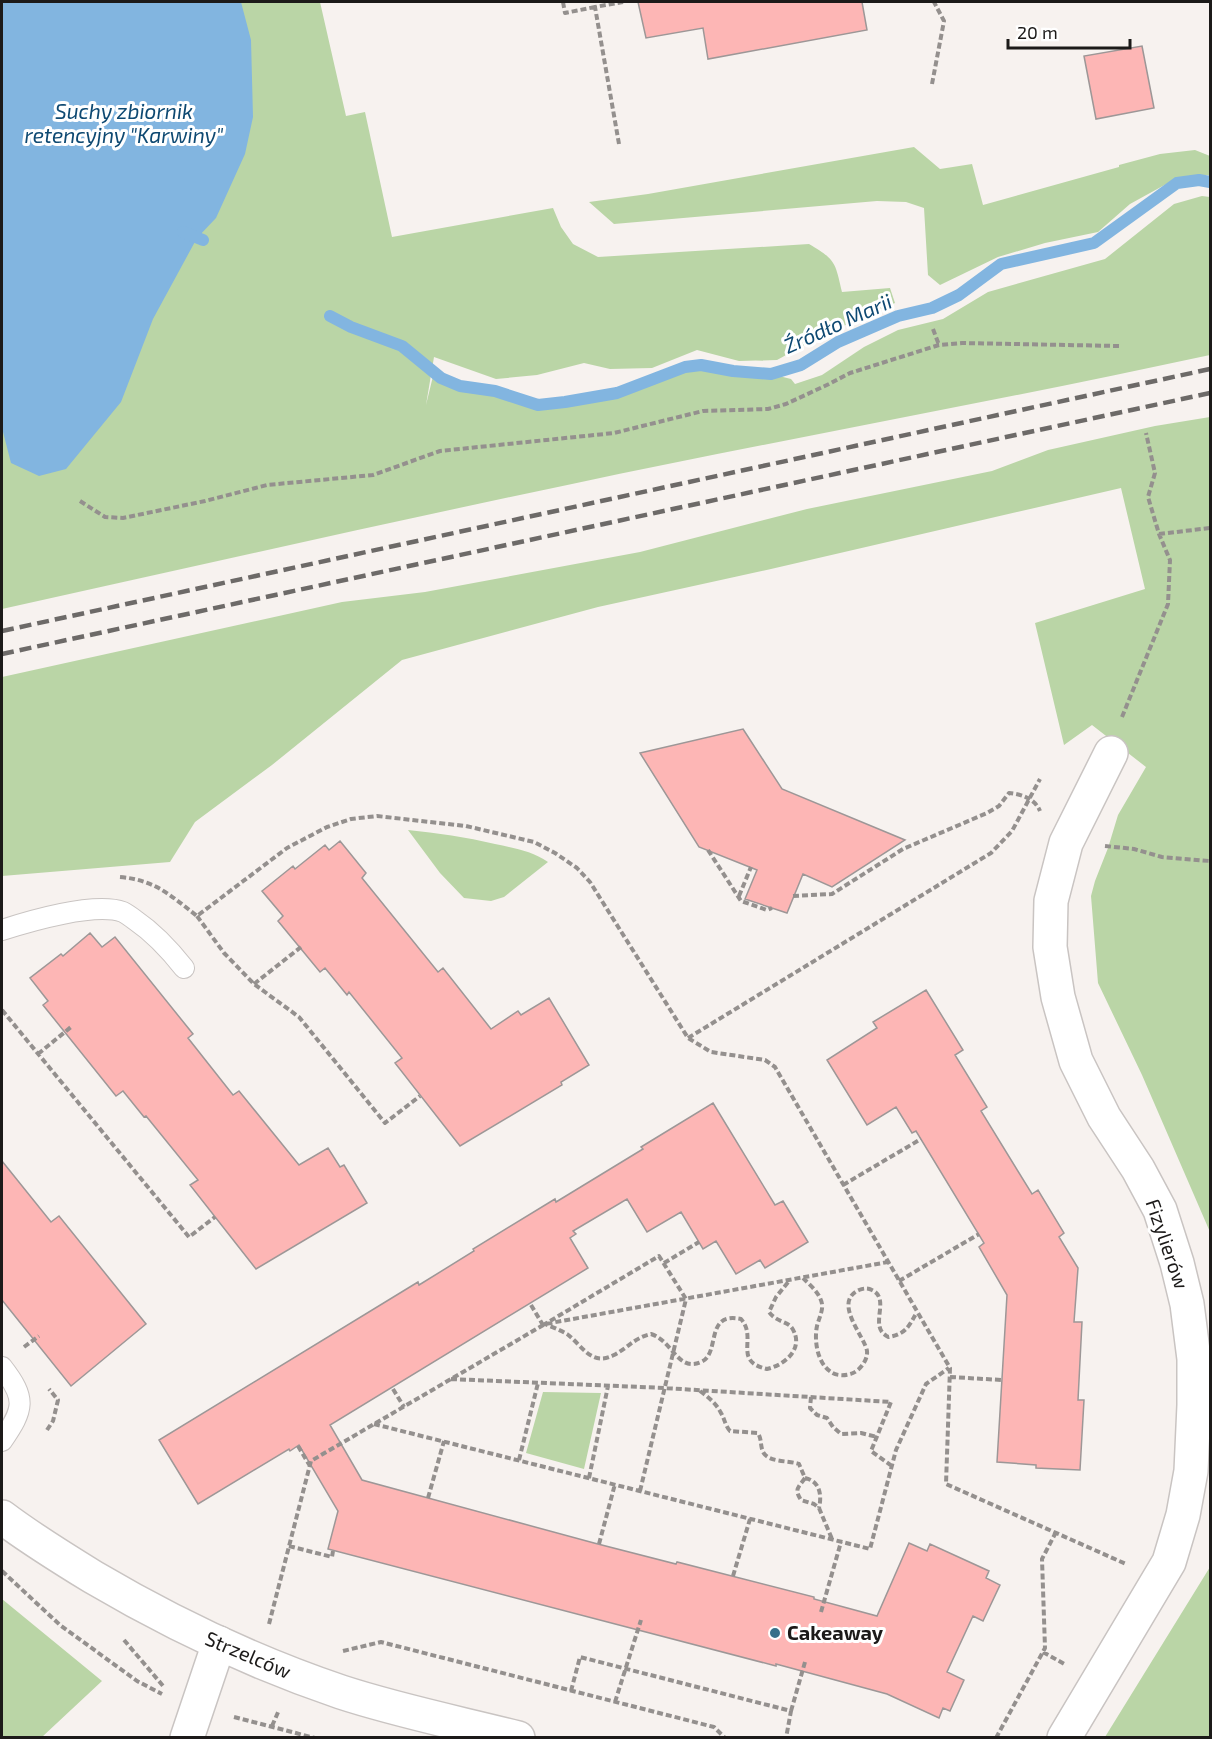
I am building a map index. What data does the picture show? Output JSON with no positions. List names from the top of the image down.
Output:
{
  "streets": {
    "street": ["Fizylierów", "Strzelców"]
  },
  "water": ["Suchy zbiornik retencyjny \"Karwiny\"", "Źródło Marii"],
  "places": ["Cakeaway"],
  "scale_bar": "20 m"
}
